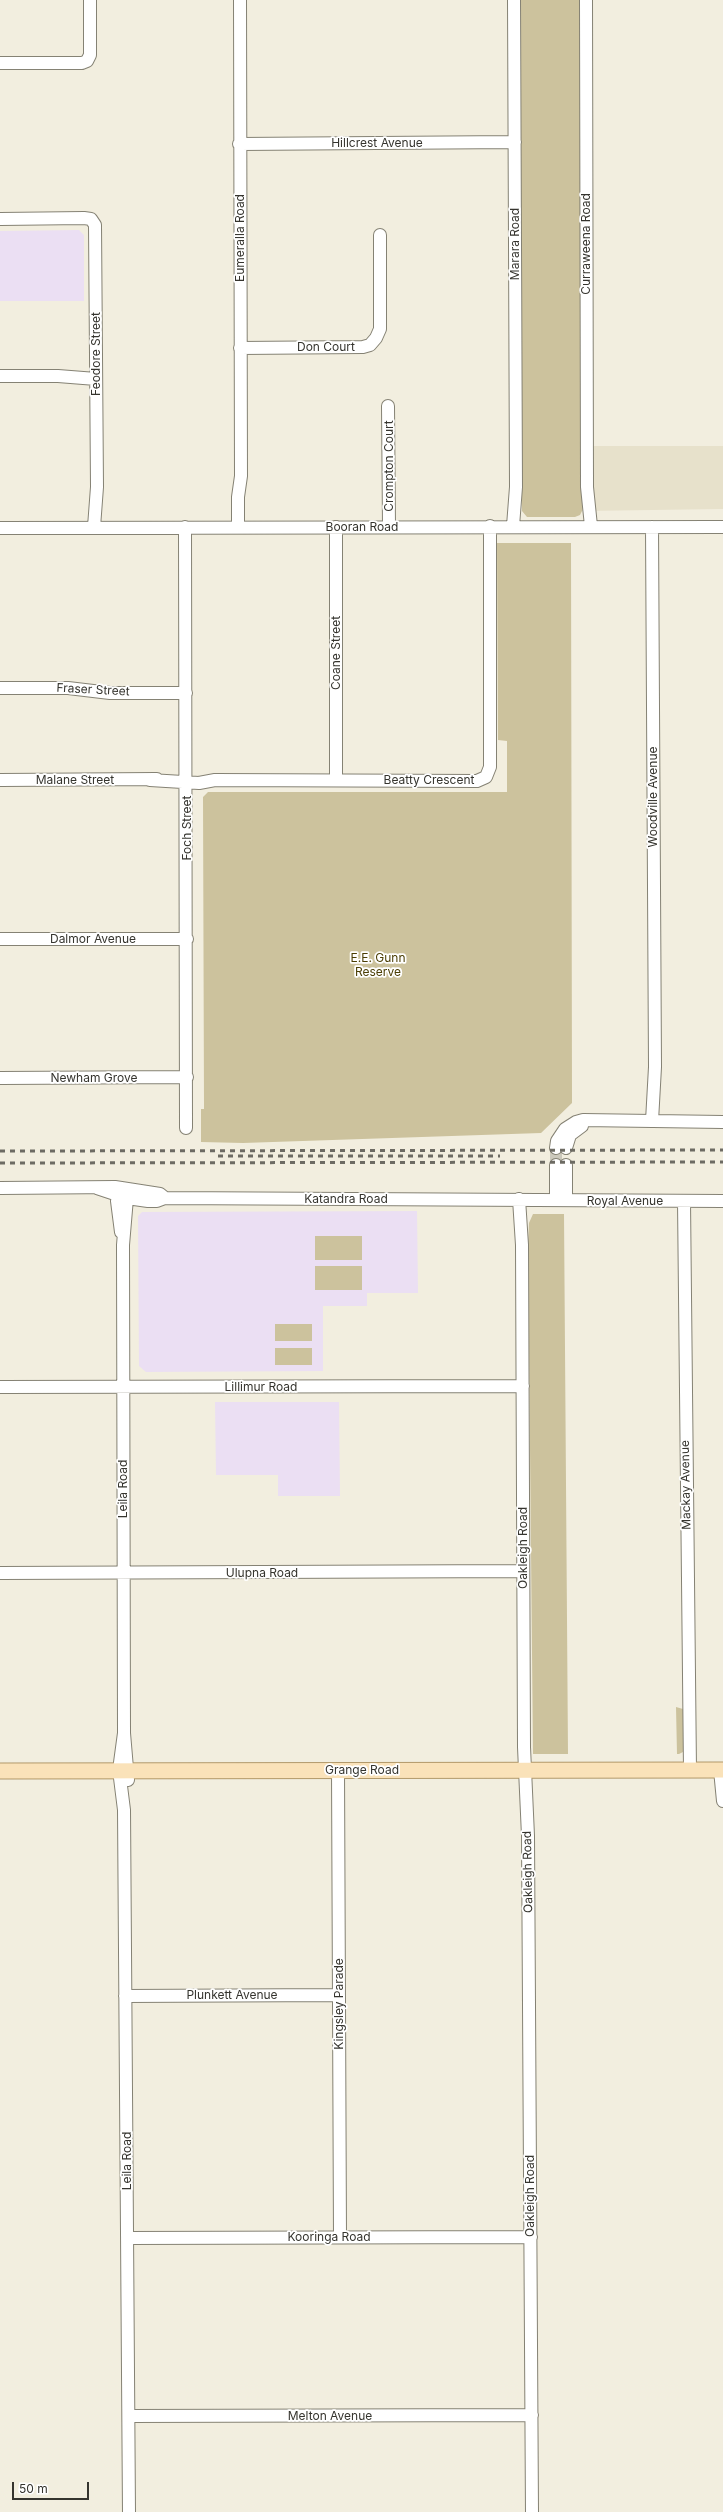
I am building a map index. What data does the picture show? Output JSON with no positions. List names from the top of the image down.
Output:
{
  "streets": {
    "main road": ["Grange Road"],
    "street": [
      "Hillcrest Avenue",
      "Eumeralla Road",
      "Marara Road",
      "Curraweena Road",
      "Don Court",
      "Feodore Street",
      "Crompton Court",
      "Booran Road",
      "Coane Street",
      "Fraser Street",
      "Malane Street",
      "Beatty Crescent",
      "Woodville Avenue",
      "Foch Street",
      "Dalmor Avenue",
      "Newham Grove",
      "Katandra Road",
      "Royal Avenue",
      "Lillimur Road",
      "Mackay Avenue",
      "Leila Road",
      "Oakleigh Road",
      "Ulupna Road",
      "Plunkett Avenue",
      "Kingsley Parade",
      "Kooringa Road",
      "Melton Avenue"
    ]
  },
  "crossings": [
    ["Hillcrest Avenue", "Eumeralla Road"],
    ["Hillcrest Avenue", "Marara Road"],
    ["Eumeralla Road", "Don Court"],
    ["Eumeralla Road", "Booran Road"],
    ["Marara Road", "Booran Road"],
    ["Curraweena Road", "Booran Road"],
    ["Feodore Street", "Booran Road"],
    ["Crompton Court", "Booran Road"],
    ["Booran Road", "Coane Street"],
    ["Booran Road", "Beatty Crescent"],
    ["Booran Road", "Woodville Avenue"],
    ["Booran Road", "Foch Street"],
    ["Coane Street", "Beatty Crescent"],
    ["Fraser Street", "Foch Street"],
    ["Malane Street", "Beatty Crescent"],
    ["Malane Street", "Foch Street"],
    ["Beatty Crescent", "Foch Street"],
    ["Foch Street", "Dalmor Avenue"],
    ["Foch Street", "Newham Grove"],
    ["Katandra Road", "Royal Avenue"],
    ["Katandra Road", "Leila Road"],
    ["Katandra Road", "Oakleigh Road"],
    ["Royal Avenue", "Mackay Avenue"],
    ["Royal Avenue", "Oakleigh Road"],
    ["Lillimur Road", "Leila Road"],
    ["Lillimur Road", "Oakleigh Road"],
    ["Mackay Avenue", "Grange Road"],
    ["Leila Road", "Ulupna Road"],
    ["Leila Road", "Grange Road"],
    ["Leila Road", "Plunkett Avenue"],
    ["Leila Road", "Kooringa Road"],
    ["Leila Road", "Melton Avenue"],
    ["Oakleigh Road", "Ulupna Road"],
    ["Oakleigh Road", "Grange Road"],
    ["Oakleigh Road", "Kooringa Road"],
    ["Oakleigh Road", "Melton Avenue"],
    ["Grange Road", "Kingsley Parade"],
    ["Plunkett Avenue", "Kingsley Parade"],
    ["Kingsley Parade", "Kooringa Road"]
  ],
  "parks": ["E.E. Gunn Reserve"],
  "scale_bar": "50 m"
}
